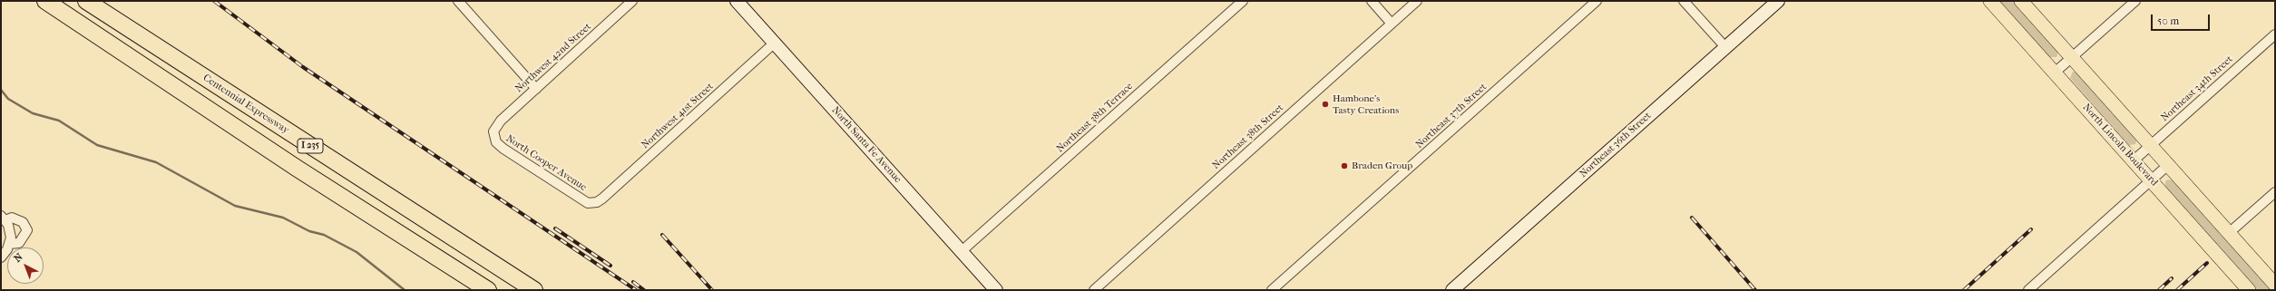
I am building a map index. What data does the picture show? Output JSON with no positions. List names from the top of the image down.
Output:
{
  "streets": {
    "highway": ["Centennial Expressway", "I 235"],
    "main road": ["North Santa Fe Avenue", "Northeast 36th Street", "North Lincoln Boulevard"],
    "street": [
      "Northwest 42nd Street",
      "Northeast 34th Street",
      "Northwest 41st Street",
      "Northeast 37th Street",
      "Northeast 38th Terrace",
      "Northeast 38th Street",
      "North Cooper Avenue"
    ]
  },
  "crossings": [
    ["Northwest 42nd Street", "North Cooper Avenue"],
    ["Northeast 34th Street", "North Lincoln Boulevard"],
    ["Northwest 41st Street", "North Santa Fe Avenue"],
    ["Northwest 41st Street", "North Cooper Avenue"],
    ["Northeast 38th Terrace", "North Santa Fe Avenue"]
  ],
  "places": ["Hambone's Tasty Creations", "Braden Group"],
  "scale_bar": "50 m",
  "north": "top left"
}
